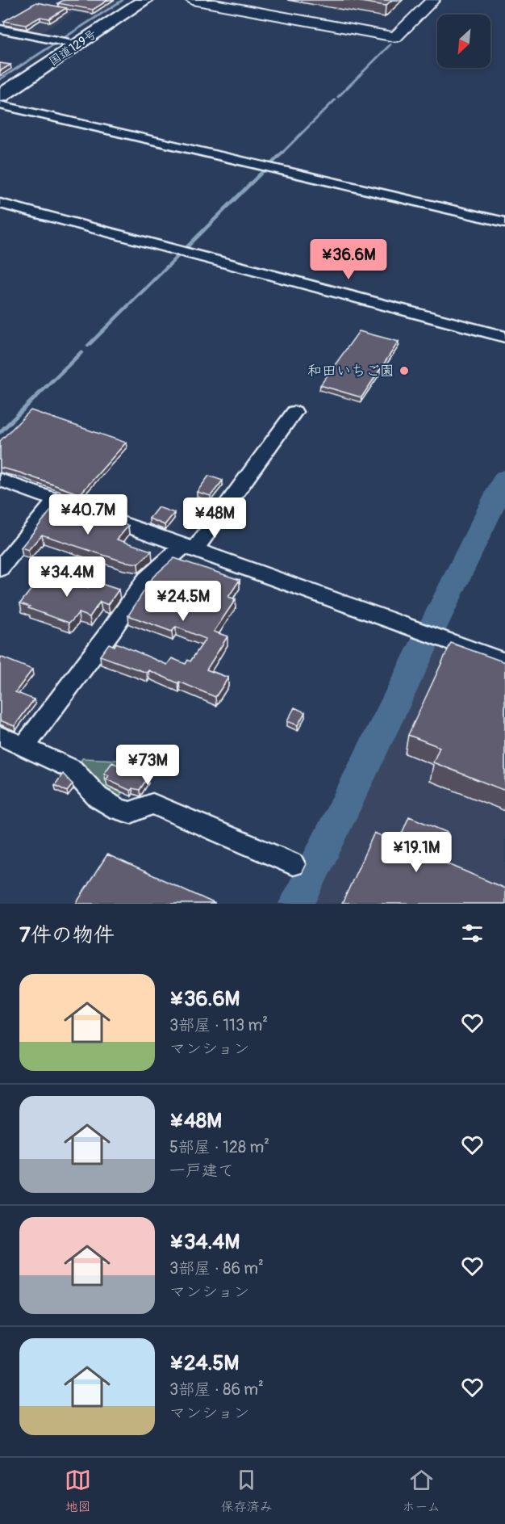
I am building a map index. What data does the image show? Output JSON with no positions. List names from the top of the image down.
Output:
{
  "streets": {
    "highway": ["国道129号"]
  },
  "places": ["和田いちご園"],
  "north": "bottom left",
  "page": {
    "price": [
      "¥36.6M",
      "¥40.7M",
      "¥48M",
      "¥34.4M",
      "¥24.5M",
      "¥73M",
      "¥19.1M"
    ],
    "heading": "7件の物件",
    "list": [
      {
        "name": "¥36.6M",
        "note": "3部屋 · 113 m² · マンション"
      },
      {
        "name": "¥48M",
        "note": "5部屋 · 128 m² · 一戸建て"
      },
      {
        "name": "¥34.4M",
        "note": "3部屋 · 86 m² · マンション"
      },
      {
        "name": "¥24.5M",
        "note": "3部屋 · 86 m² · マンション"
      }
    ],
    "tabs": ["地図", "保存済み", "ホーム"]
  }
}
